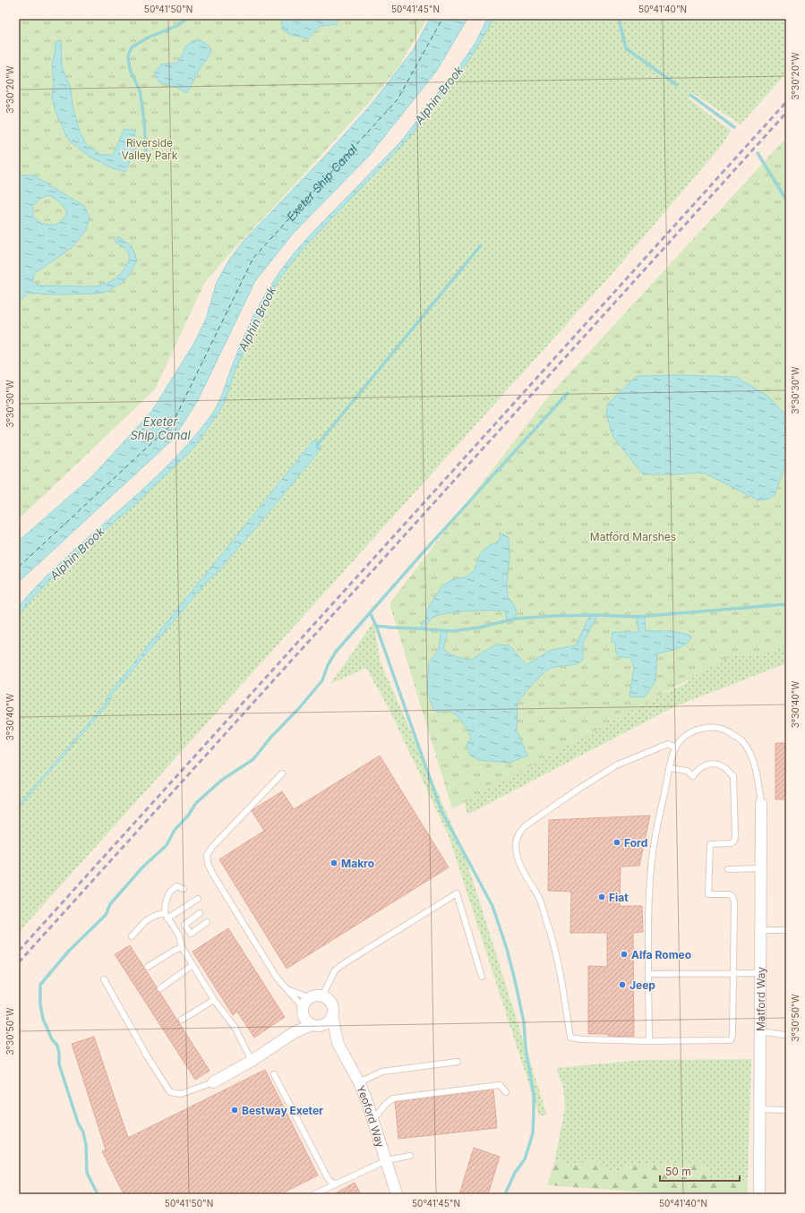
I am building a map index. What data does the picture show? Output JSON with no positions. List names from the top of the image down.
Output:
{
  "streets": {
    "street": ["Matford Way", "Yeoford Way"]
  },
  "water": ["Alphin Brook", "Exeter Ship Canal"],
  "parks": ["Riverside Valley Park", "Matford Marshes"],
  "places": [
    "Ford",
    "Makro",
    "Fiat",
    "Alfa Romeo",
    "Jeep",
    "Bestway Exeter"
  ],
  "scale_bar": "50 m",
  "coordinates": [
    "50°41'50\"N",
    "50°41'45\"N",
    "50°41'40\"N",
    "3°30'20\"W",
    "3°30'30\"W",
    "3°30'40\"W",
    "3°30'50\"W"
  ]
}
